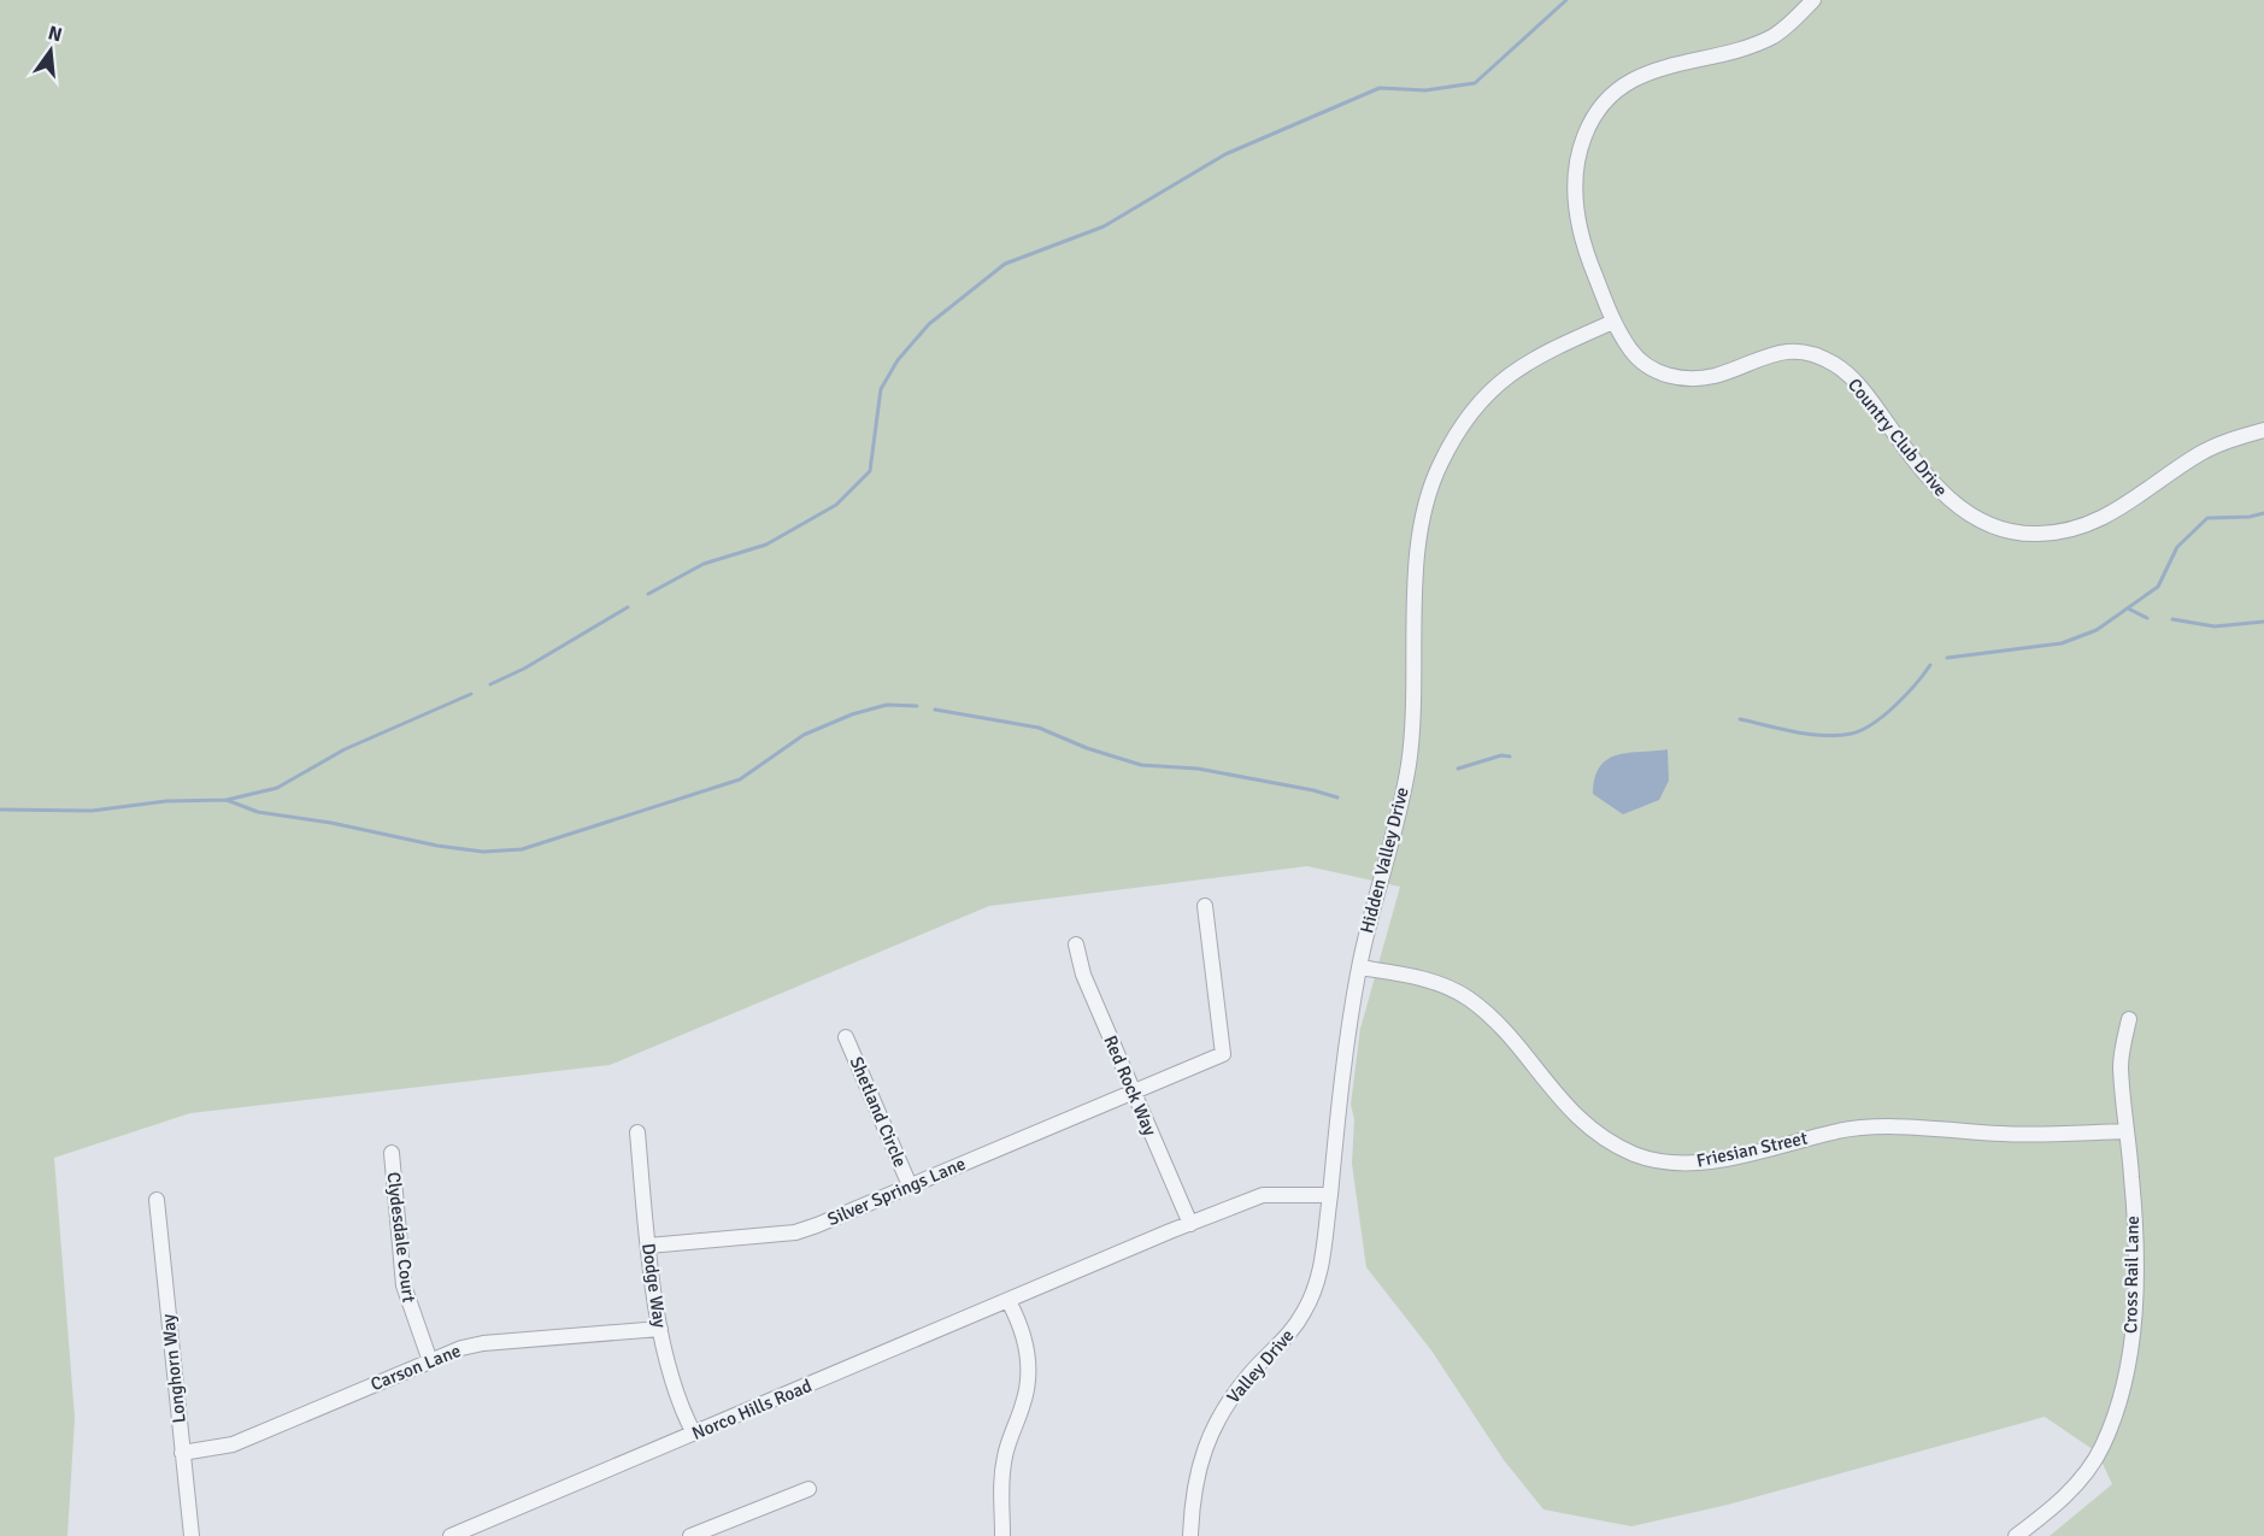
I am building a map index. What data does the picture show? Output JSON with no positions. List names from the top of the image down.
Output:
{
  "streets": {
    "street": [
      "Country Club Drive",
      "Hidden Valley Drive",
      "Red Rock Way",
      "Shetland Circle",
      "Friesian Street",
      "Silver Springs Lane",
      "Clydesdale Court",
      "Cross Rail Lane",
      "Dodge Way",
      "Valley Drive",
      "Carson Lane",
      "Longhorn Way",
      "Norco Hills Road"
    ]
  },
  "crossings": [
    ["Country Club Drive", "Hidden Valley Drive"],
    ["Hidden Valley Drive", "Friesian Street"],
    ["Hidden Valley Drive", "Valley Drive"],
    ["Red Rock Way", "Silver Springs Lane"],
    ["Red Rock Way", "Norco Hills Road"],
    ["Shetland Circle", "Silver Springs Lane"],
    ["Friesian Street", "Cross Rail Lane"],
    ["Silver Springs Lane", "Dodge Way"],
    ["Clydesdale Court", "Carson Lane"],
    ["Dodge Way", "Carson Lane"],
    ["Dodge Way", "Norco Hills Road"],
    ["Carson Lane", "Longhorn Way"]
  ],
  "north": "top"
}
